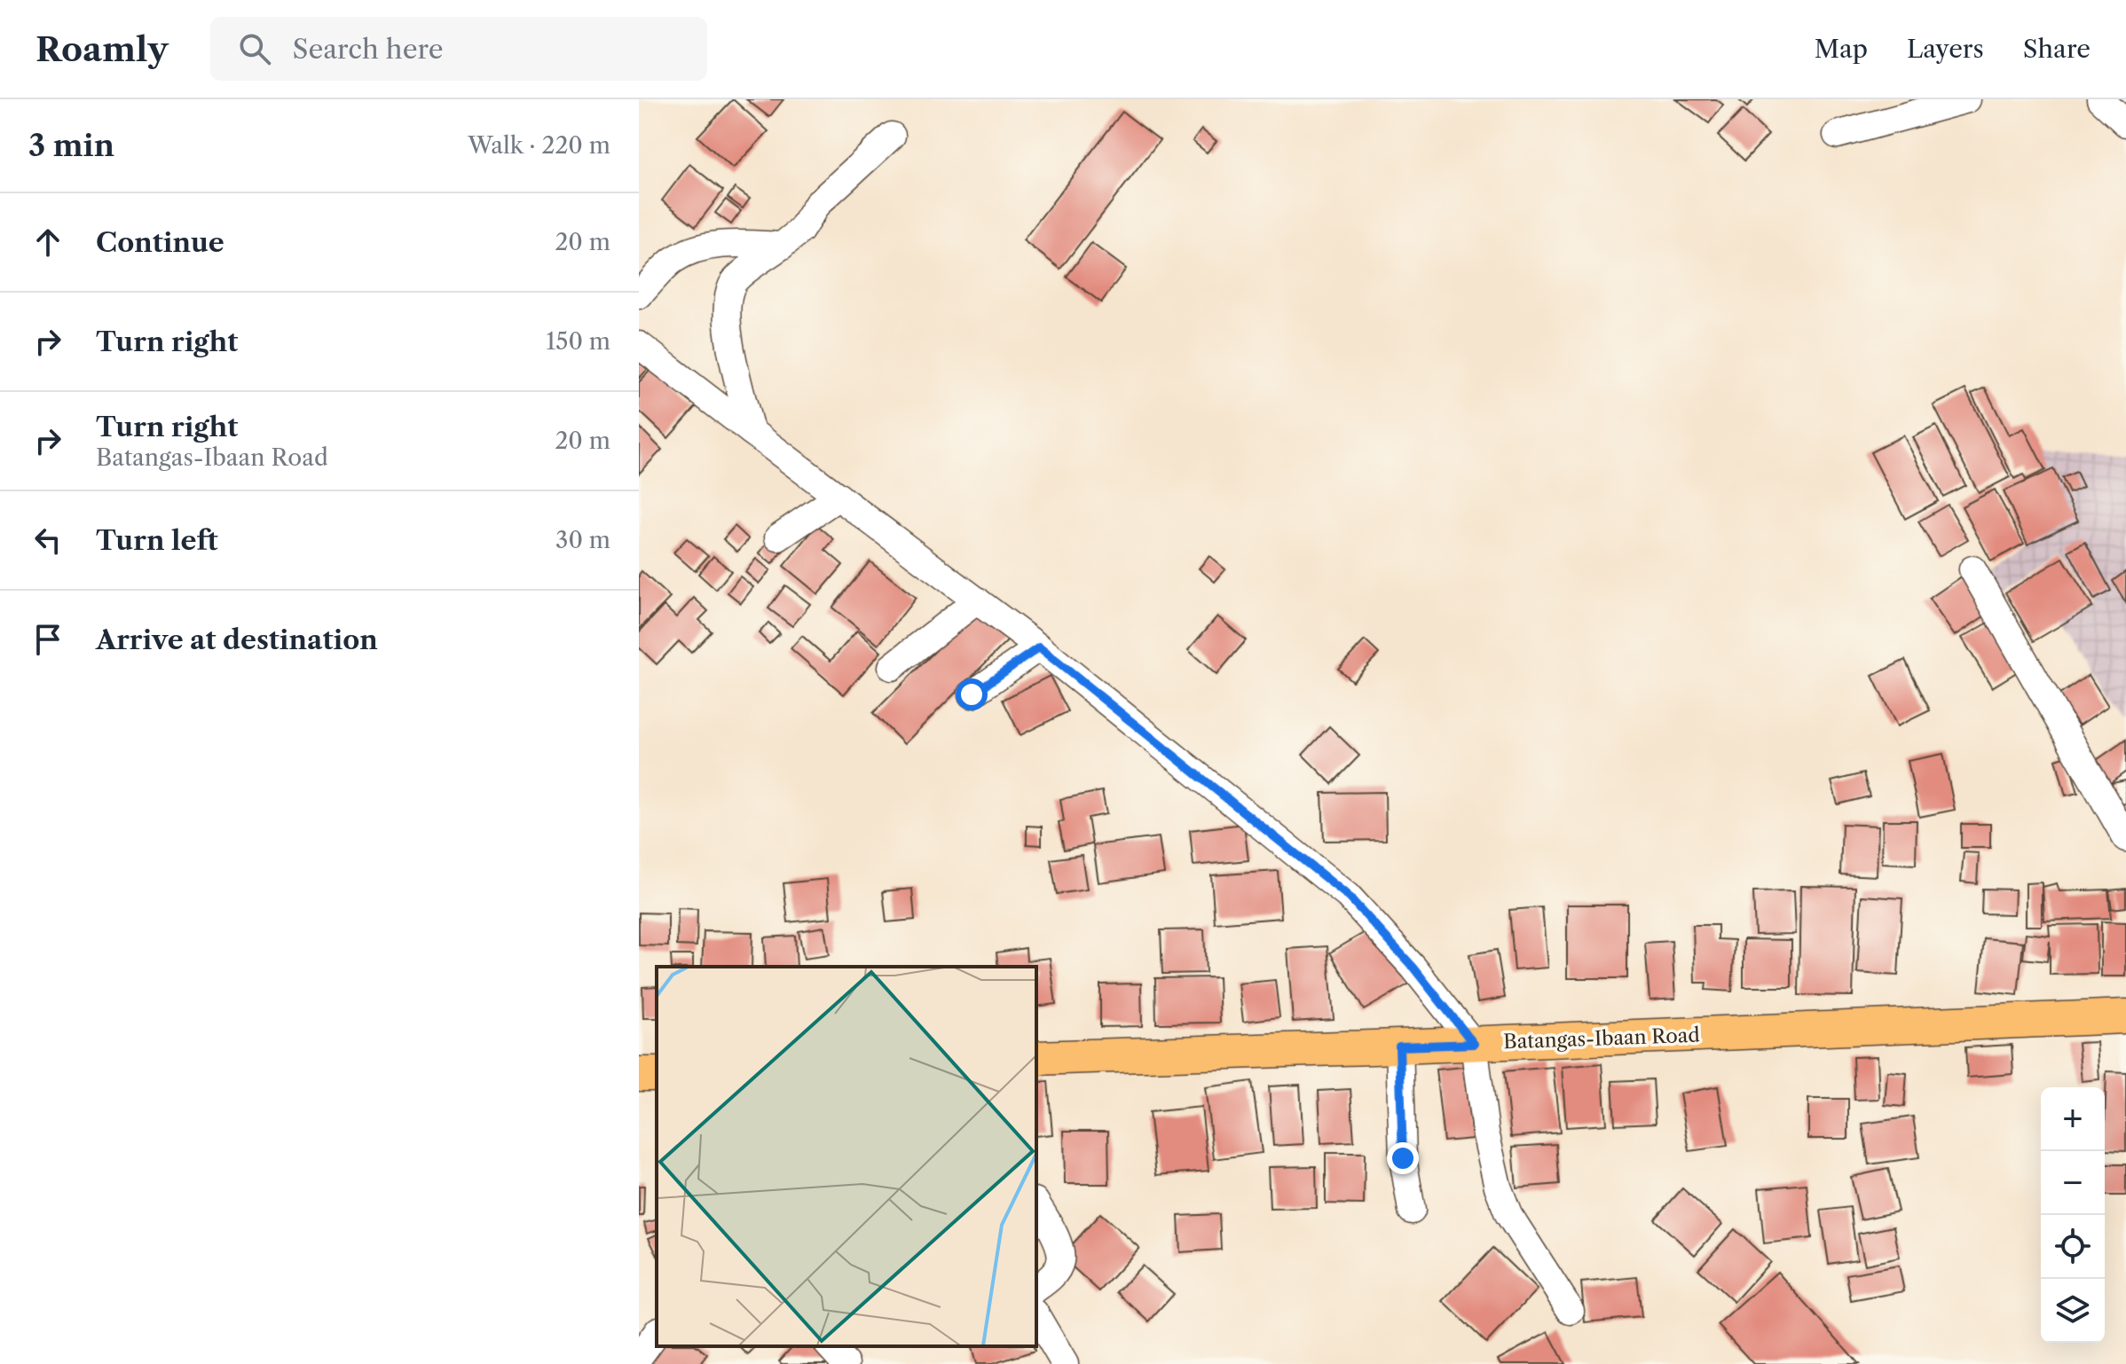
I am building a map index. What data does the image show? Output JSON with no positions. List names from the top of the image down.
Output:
{
  "streets": {
    "main road": ["Batangas-Ibaan Road"]
  },
  "page": {
    "header": "Roamly",
    "search": "Search here",
    "nav": ["Map", "Layers", "Share"],
    "heading": ["3 min", "Walk · 220 m"],
    "list": [
      ["Continue", "20 m"],
      ["Turn right", "150 m"],
      ["Turn right", "Batangas-Ibaan Road", "20 m"],
      ["Turn left", "30 m"],
      "Arrive at destination"
    ],
    "map_buttons": ["+", "−"]
  }
}
